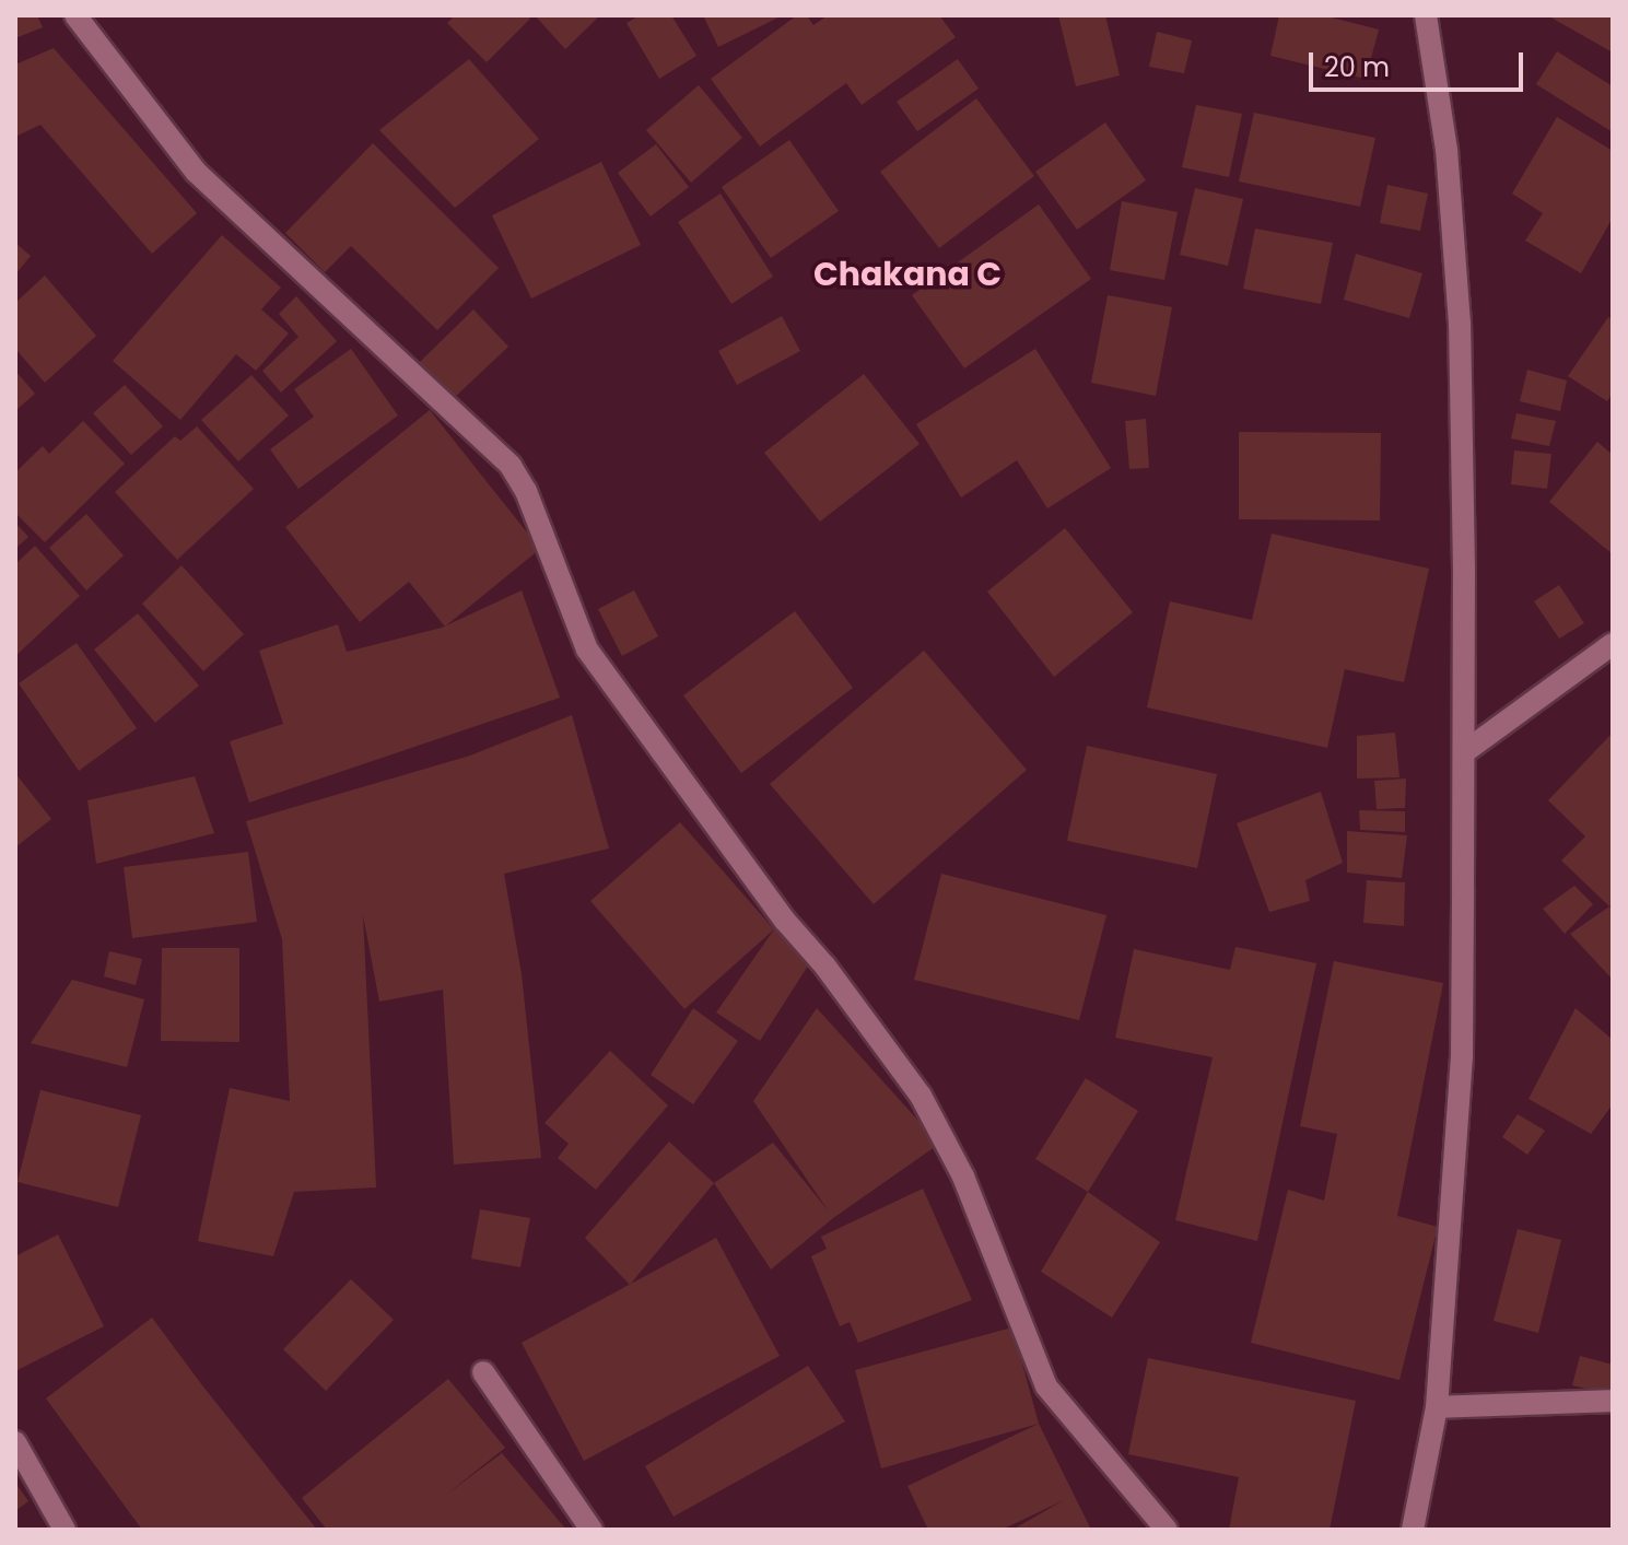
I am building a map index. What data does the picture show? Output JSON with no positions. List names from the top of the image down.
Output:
{
  "districts": ["Chakana C"],
  "scale_bar": "20 m"
}
